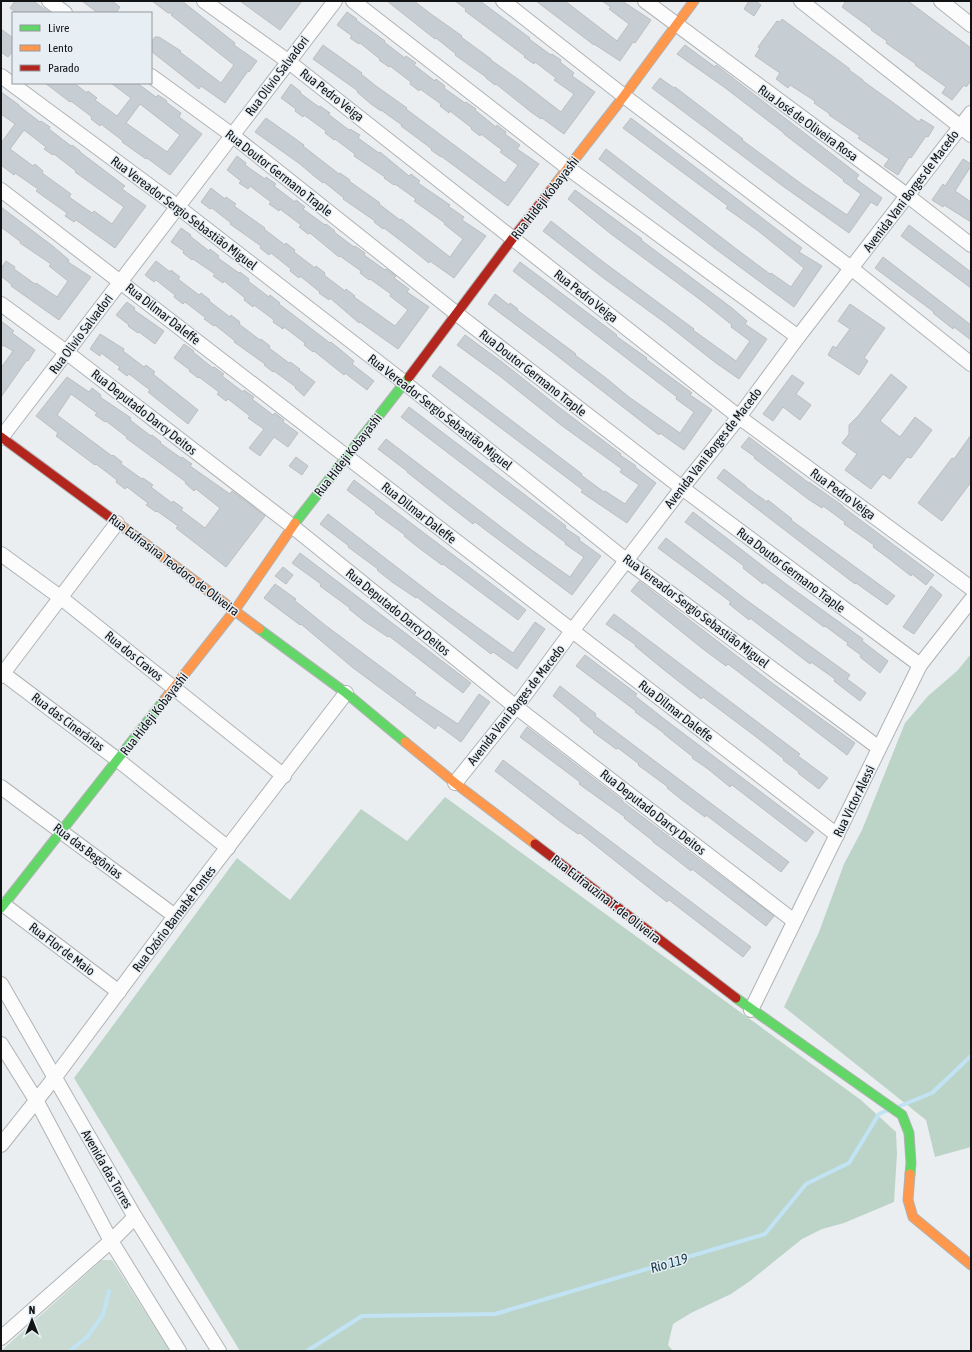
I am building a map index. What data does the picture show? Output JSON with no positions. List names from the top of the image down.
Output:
{
  "streets": {
    "street": [
      "Rua Olivio Salvadori",
      "Rua Pedro Veiga",
      "Rua José de Oliveira Rosa",
      "Rua Doutor Germano Traple",
      "Avenida Vani Borges de Macedo",
      "Rua Hideji Kobayashi",
      "Rua Vereador Sergio Sebastião Miguel",
      "Rua Dilmar Daleffe",
      "Rua Deputado Darcy Deitos",
      "Rua Eufrasina Teodoro de Oliveira",
      "Rua dos Cravos",
      "Rua das Cinerárias",
      "Rua Victor Alessi",
      "Rua das Begônias",
      "Rua Eufrauzina T. de Oliveira",
      "Rua Ozório Barnabé Pontes",
      "Rua Flor de Maio",
      "Avenida das Torres"
    ]
  },
  "crossings": [
    ["Rua Olivio Salvadori", "Rua Pedro Veiga"],
    ["Rua Olivio Salvadori", "Rua Doutor Germano Traple"],
    ["Rua Olivio Salvadori", "Rua Vereador Sergio Sebastião Miguel"],
    ["Rua Olivio Salvadori", "Rua Dilmar Daleffe"],
    ["Rua Olivio Salvadori", "Rua Deputado Darcy Deitos"],
    ["Rua Olivio Salvadori", "Rua Eufrasina Teodoro de Oliveira"],
    ["Rua Pedro Veiga", "Avenida Vani Borges de Macedo"],
    ["Rua Pedro Veiga", "Rua Hideji Kobayashi"],
    ["Rua José de Oliveira Rosa", "Avenida Vani Borges de Macedo"],
    ["Rua José de Oliveira Rosa", "Rua Hideji Kobayashi"],
    ["Rua Doutor Germano Traple", "Avenida Vani Borges de Macedo"],
    ["Rua Doutor Germano Traple", "Rua Hideji Kobayashi"],
    ["Rua Doutor Germano Traple", "Rua Victor Alessi"],
    ["Avenida Vani Borges de Macedo", "Rua Vereador Sergio Sebastião Miguel"],
    ["Avenida Vani Borges de Macedo", "Rua Dilmar Daleffe"],
    ["Avenida Vani Borges de Macedo", "Rua Deputado Darcy Deitos"],
    ["Avenida Vani Borges de Macedo", "Rua Eufrauzina T. de Oliveira"],
    ["Rua Hideji Kobayashi", "Rua Vereador Sergio Sebastião Miguel"],
    ["Rua Hideji Kobayashi", "Rua Dilmar Daleffe"],
    ["Rua Hideji Kobayashi", "Rua Deputado Darcy Deitos"],
    ["Rua Hideji Kobayashi", "Rua Eufrasina Teodoro de Oliveira"],
    ["Rua Hideji Kobayashi", "Rua dos Cravos"],
    ["Rua Hideji Kobayashi", "Rua das Cinerárias"],
    ["Rua Hideji Kobayashi", "Rua das Begônias"],
    ["Rua Hideji Kobayashi", "Rua Flor de Maio"],
    ["Rua Vereador Sergio Sebastião Miguel", "Rua Victor Alessi"],
    ["Rua Dilmar Daleffe", "Rua Victor Alessi"],
    ["Rua Deputado Darcy Deitos", "Rua Victor Alessi"],
    ["Rua Eufrasina Teodoro de Oliveira", "Rua Eufrauzina T. de Oliveira"],
    ["Rua Eufrasina Teodoro de Oliveira", "Rua Ozório Barnabé Pontes"],
    ["Rua dos Cravos", "Rua Ozório Barnabé Pontes"],
    ["Rua das Cinerárias", "Rua Ozório Barnabé Pontes"],
    ["Rua Victor Alessi", "Rua Eufrauzina T. de Oliveira"],
    ["Rua das Begônias", "Rua Ozório Barnabé Pontes"],
    ["Rua Eufrauzina T. de Oliveira", "Rua Ozório Barnabé Pontes"],
    ["Rua Ozório Barnabé Pontes", "Rua Flor de Maio"],
    ["Rua Ozório Barnabé Pontes", "Avenida das Torres"]
  ],
  "water": ["Rio 119"],
  "legend": ["Livre", "Lento", "Parado"],
  "north": "top"
}
